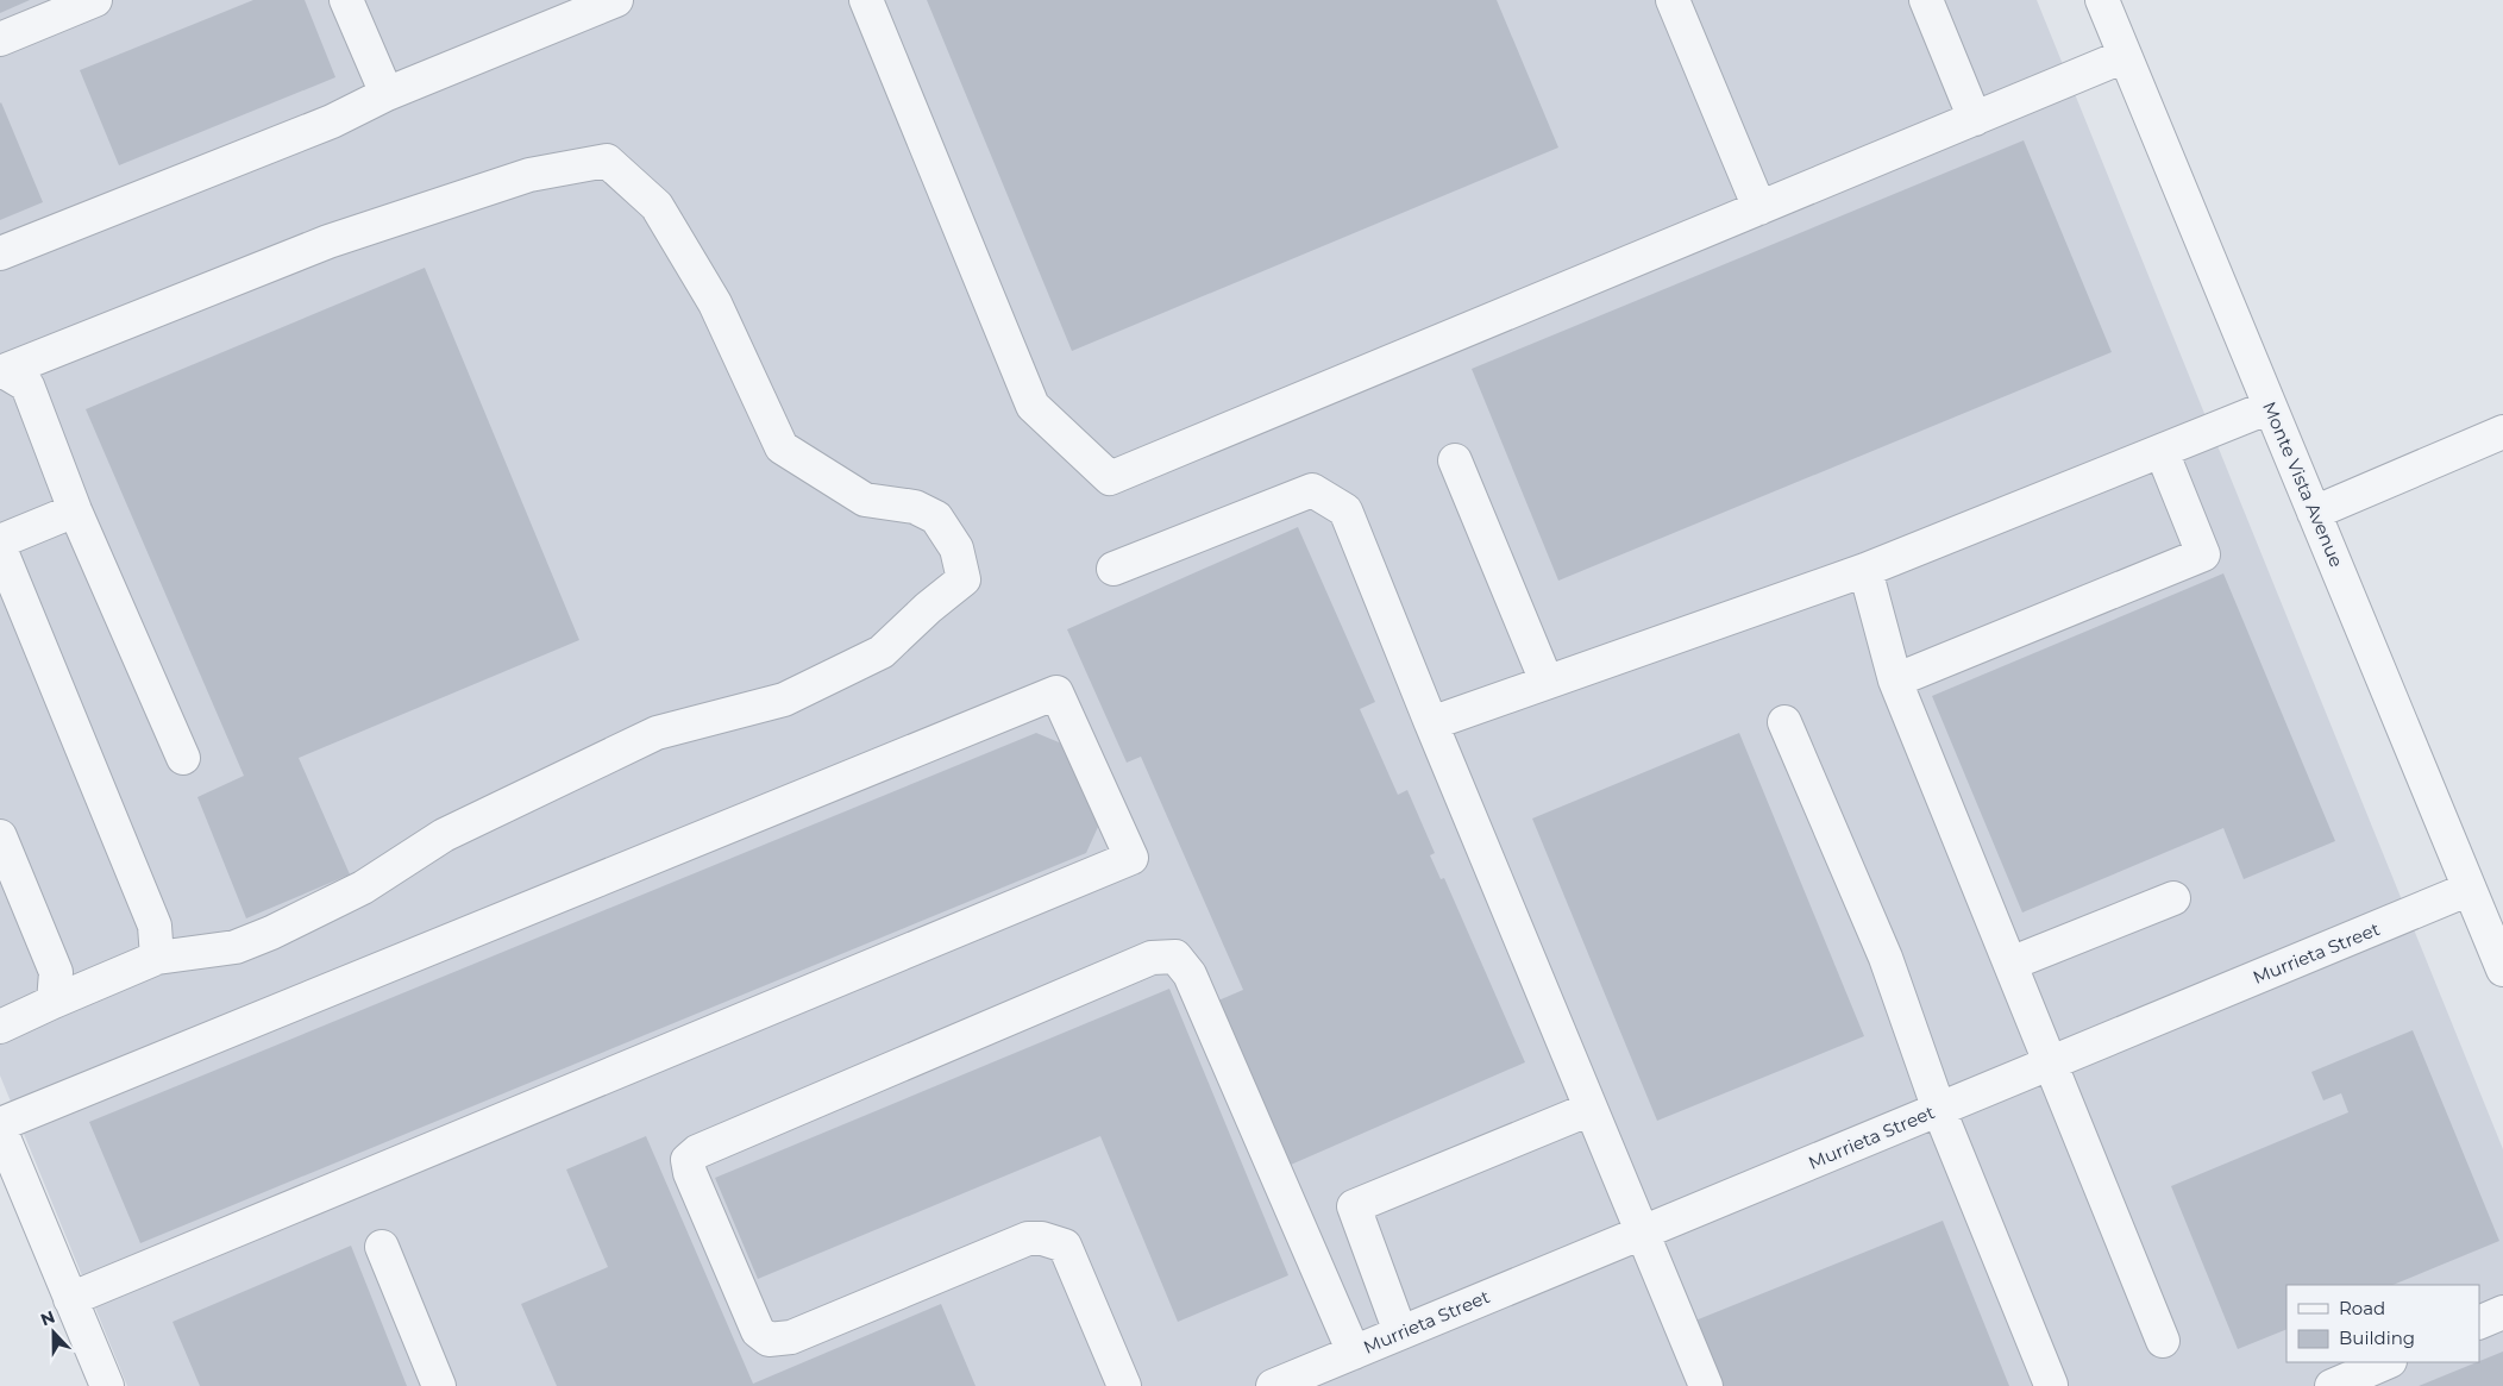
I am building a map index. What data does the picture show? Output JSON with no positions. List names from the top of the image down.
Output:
{
  "streets": {
    "street": ["Monte Vista Avenue", "Murrieta Street"]
  },
  "crossings": [
    ["Monte Vista Avenue", "Murrieta Street"]
  ],
  "legend": ["Road", "Building"],
  "north": "top"
}
